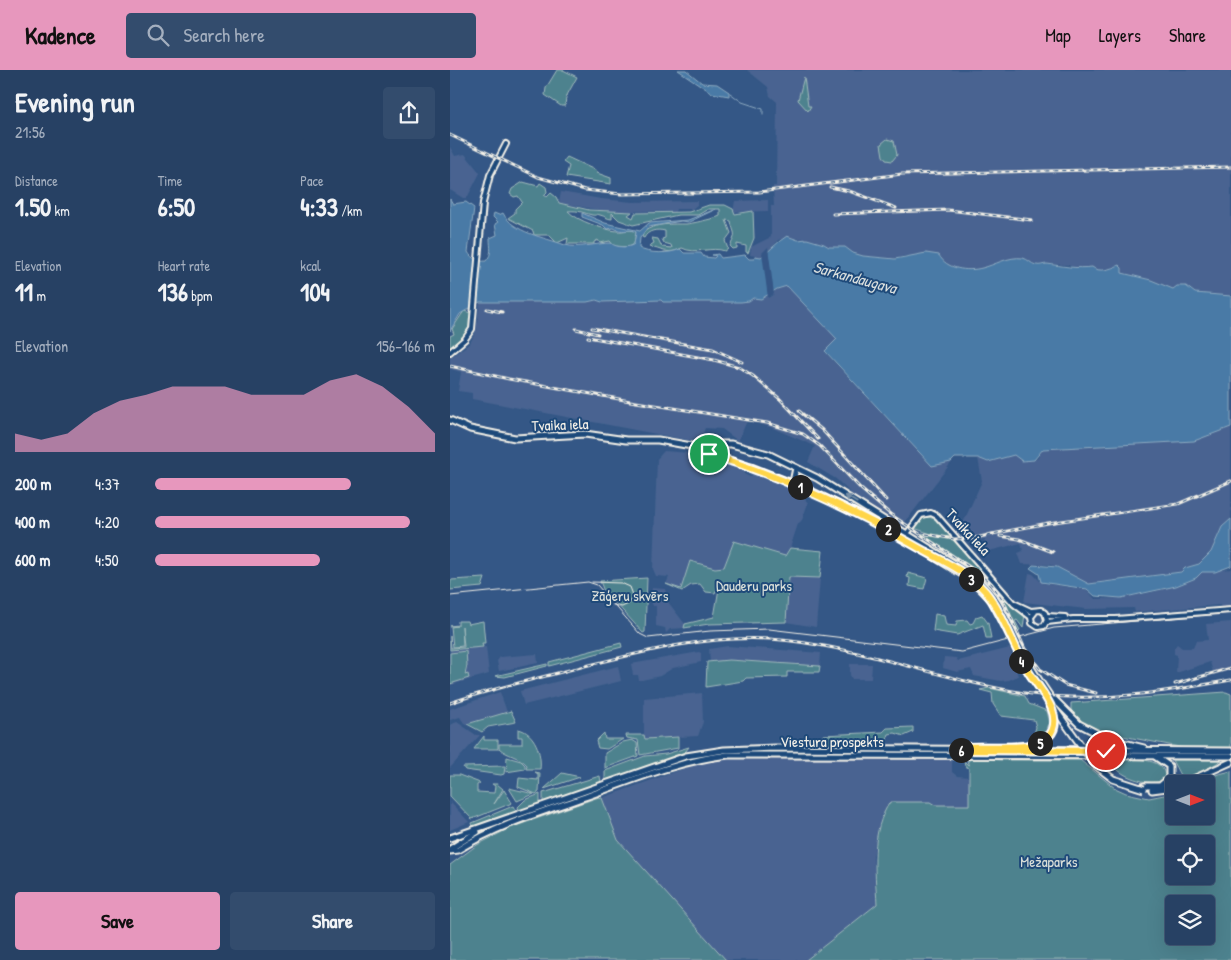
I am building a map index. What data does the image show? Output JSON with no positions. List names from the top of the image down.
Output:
{
  "streets": {
    "main road": ["Tvaika iela", "Viestura prospekts"]
  },
  "water": ["Sarkandaugava"],
  "parks": ["Dauderu parks", "Zāģeru skvērs", "Mežaparks"],
  "north": "right",
  "page": {
    "header": "Kadence",
    "search": "Search here",
    "nav": ["Map", "Layers", "Share"],
    "heading": ["Evening run", "21:56"],
    "stats": [
      ["Distance", "1.50 km"],
      ["Time", "6:50"],
      ["Pace", "4:33 /km"],
      ["Elevation", "11 m"],
      ["Heart rate", "136 bpm"],
      ["kcal", "104"]
    ],
    "chart": ["Elevation", "156–166 m"],
    "list": [
      {
        "name": "200 m",
        "note": "4:37"
      },
      {
        "name": "400 m",
        "note": "4:20"
      },
      {
        "name": "600 m",
        "note": "4:50"
      }
    ],
    "pins": [
      "1",
      "2",
      "3",
      "4",
      "5",
      "6"
    ],
    "buttons": ["Save", "Share"]
  }
}
